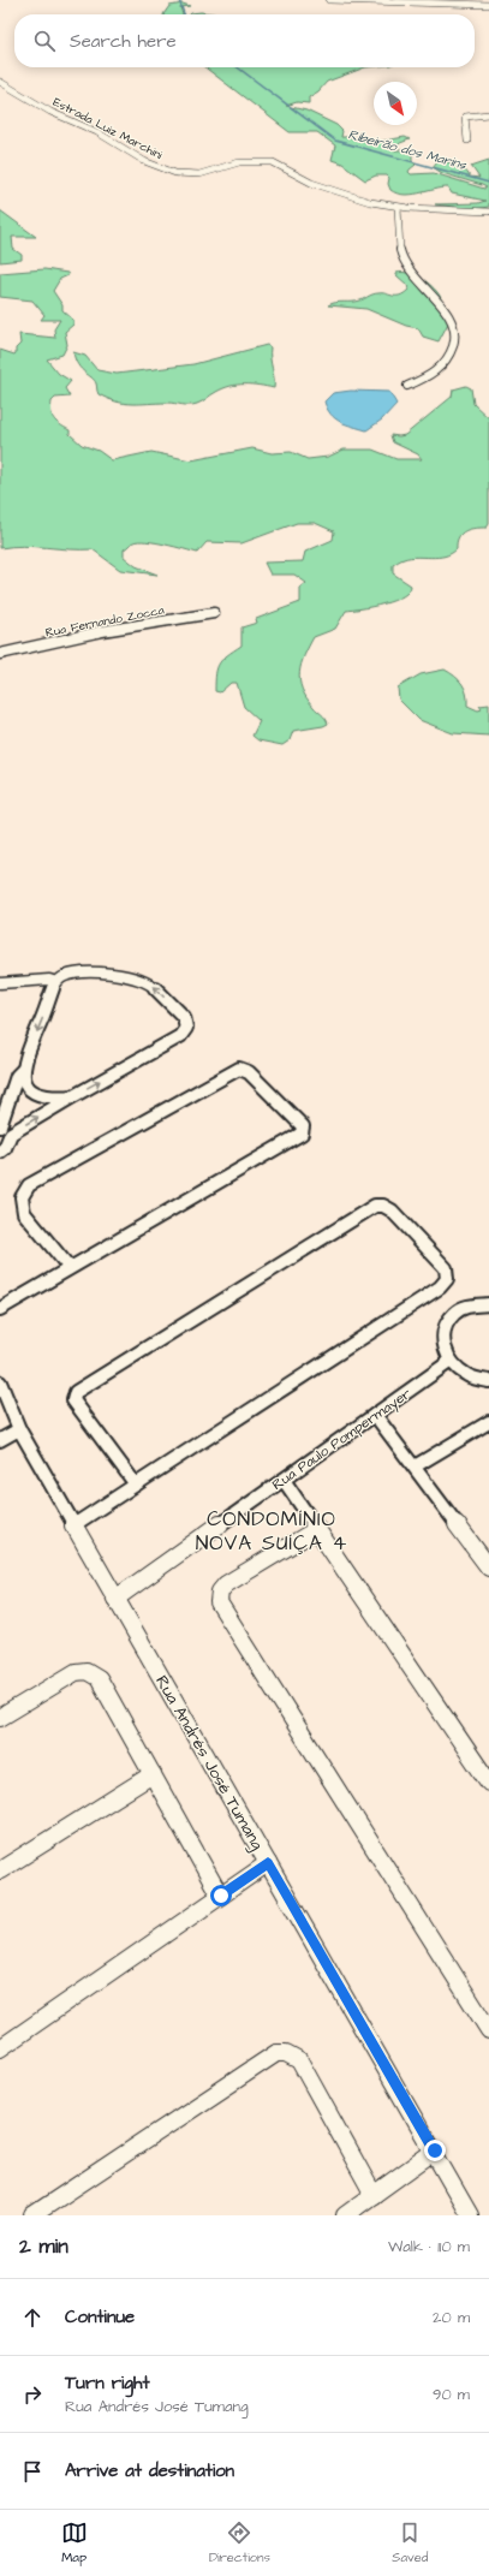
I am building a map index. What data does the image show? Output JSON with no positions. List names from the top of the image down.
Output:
{
  "streets": {
    "street": [
      "Estrada Luiz Marchini",
      "Rua Fernando Zocca",
      "Rua Paulo Pompermayer",
      "Rua Andrés José Tumang"
    ]
  },
  "crossings": [
    ["Rua Paulo Pompermayer", "Rua Andrés José Tumang"]
  ],
  "districts": ["CONDOMÍNIO NOVA SUÍÇA 4"],
  "water": ["Ribeirão dos Marins"],
  "north": "bottom right",
  "page": {
    "search": "Search here",
    "heading": ["2 min", "Walk · 110 m"],
    "list": [
      ["Continue", "20 m"],
      ["Turn right", "Rua Andrés José Tumang", "90 m"],
      "Arrive at destination"
    ],
    "nav": ["Map", "Directions", "Saved"]
  }
}
